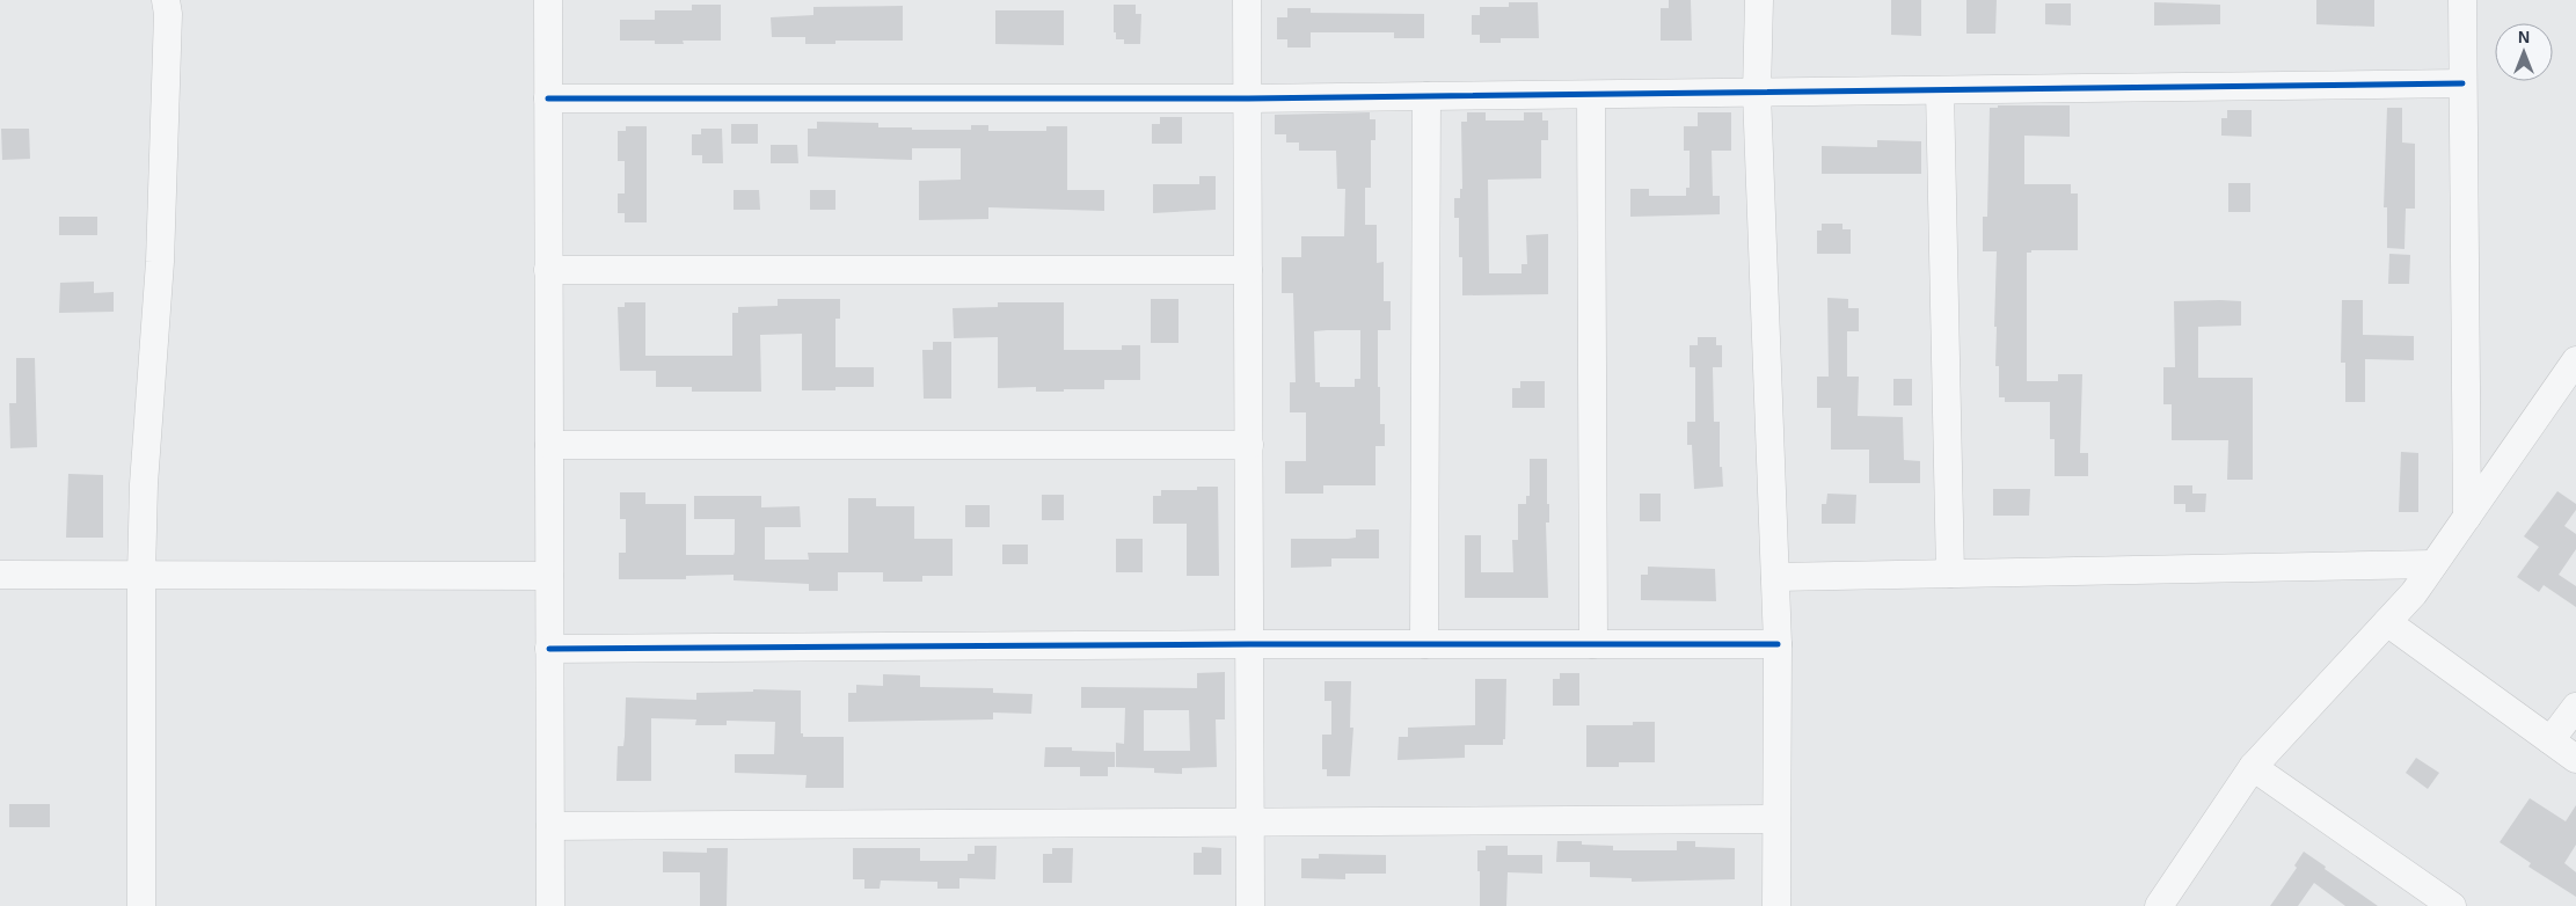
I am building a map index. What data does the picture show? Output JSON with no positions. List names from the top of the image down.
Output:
{
  "north": "top"
}
